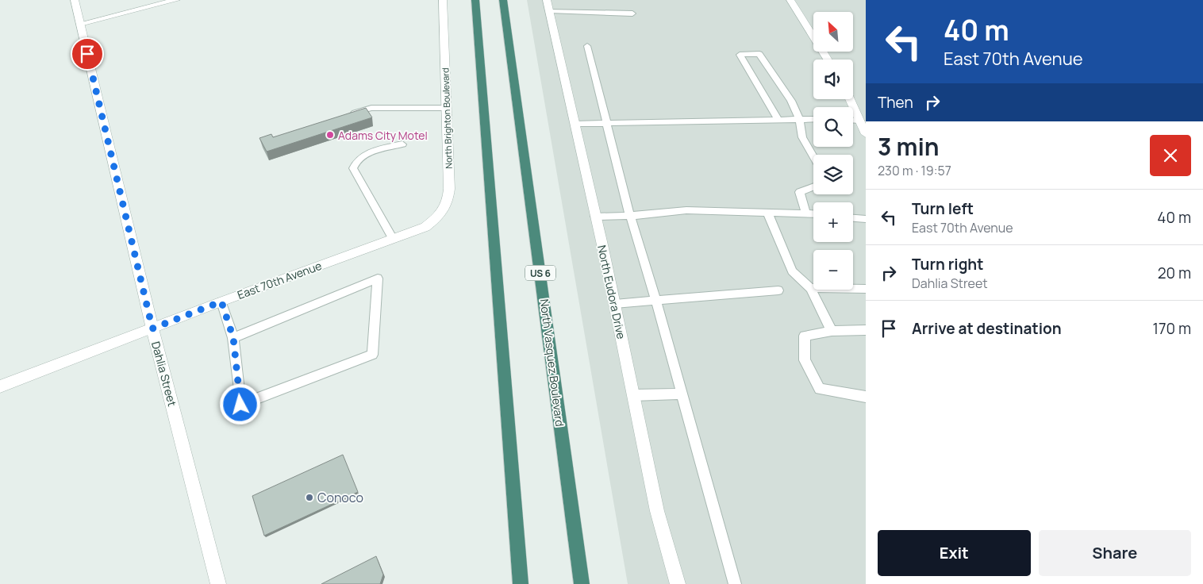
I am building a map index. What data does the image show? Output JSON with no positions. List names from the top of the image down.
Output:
{
  "streets": {
    "highway": ["US 6", "North Vasquez Boulevard"],
    "street": [
      "North Brighton Boulevard",
      "East 70th Avenue",
      "North Eudora Drive",
      "Dahlia Street"
    ]
  },
  "crossings": [
    ["North Brighton Boulevard", "East 70th Avenue"],
    ["East 70th Avenue", "Dahlia Street"]
  ],
  "places": ["Adams City Motel", "Conoco"],
  "north": "top left",
  "page": {
    "turn": ["40 m", "East 70th Avenue"],
    "map_buttons": ["+", "−"],
    "then": "Then",
    "heading": ["3 min", "230 m · 19:57"],
    "list": [
      {
        "name": "Turn left",
        "note": "East 70th Avenue",
        "value": "40 m"
      },
      {
        "name": "Turn right",
        "note": "Dahlia Street",
        "value": "20 m"
      },
      {
        "name": "Arrive at destination",
        "value": "170 m"
      }
    ],
    "buttons": ["Exit", "Share"]
  }
}
